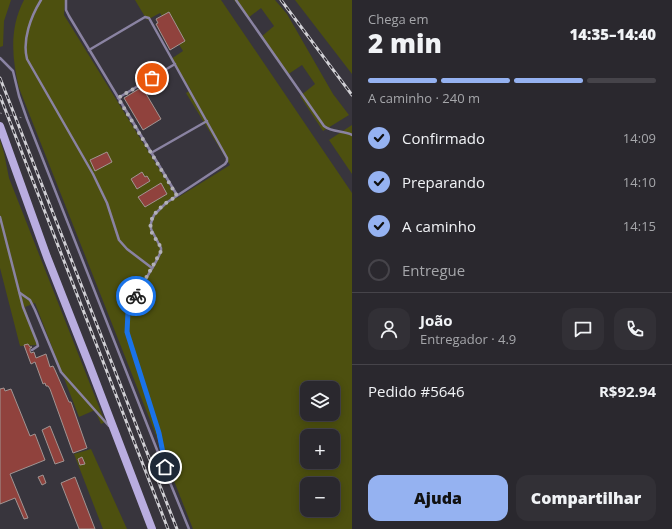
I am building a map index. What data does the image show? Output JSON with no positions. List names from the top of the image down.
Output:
{
  "page": {
    "heading": ["2 min", "Chega em", "14:35–14:40"],
    "panel": [
      "João",
      "Entregador · 4.9",
      "Pedido #5646",
      "R$92.94"
    ],
    "bar": "A caminho · 240 m",
    "list": [
      ["Confirmado", "14:09"],
      ["Preparando", "14:10"],
      ["A caminho", "14:15"],
      "Entregue"
    ],
    "map_buttons": ["+", "−"],
    "buttons": ["Ajuda", "Compartilhar"]
  }
}
